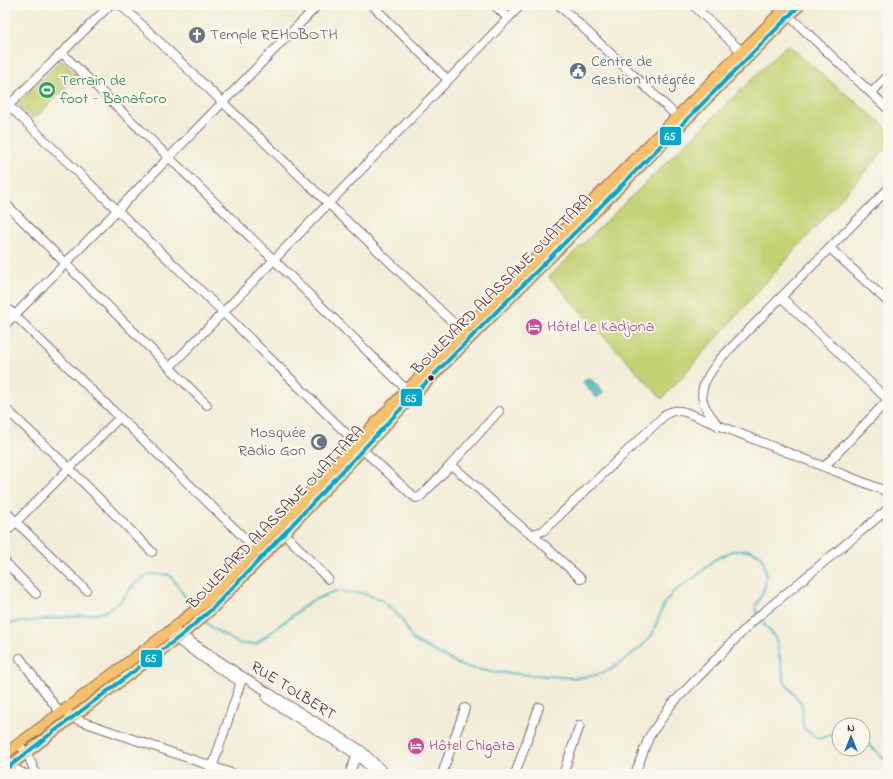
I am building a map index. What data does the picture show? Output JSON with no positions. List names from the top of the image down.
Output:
{
  "streets": {
    "main road": ["BOULEVARD ALASSANE OUATTARA"],
    "street": ["RUE TOLBERT"]
  },
  "crossings": [
    ["BOULEVARD ALASSANE OUATTARA", "RUE TOLBERT"]
  ],
  "places": {
    "church": ["Temple REHOBOTH"],
    "public building": ["Centre de Gestion Intégrée"],
    "sports": ["Terrain de foot - Banaforo"],
    "hotel": ["Hôtel Le Kadjona", "Hôtel Chigata"],
    "mosque": ["Mosquée Radio Gon"]
  },
  "lines": ["transit line 65"],
  "north": "top"
}
